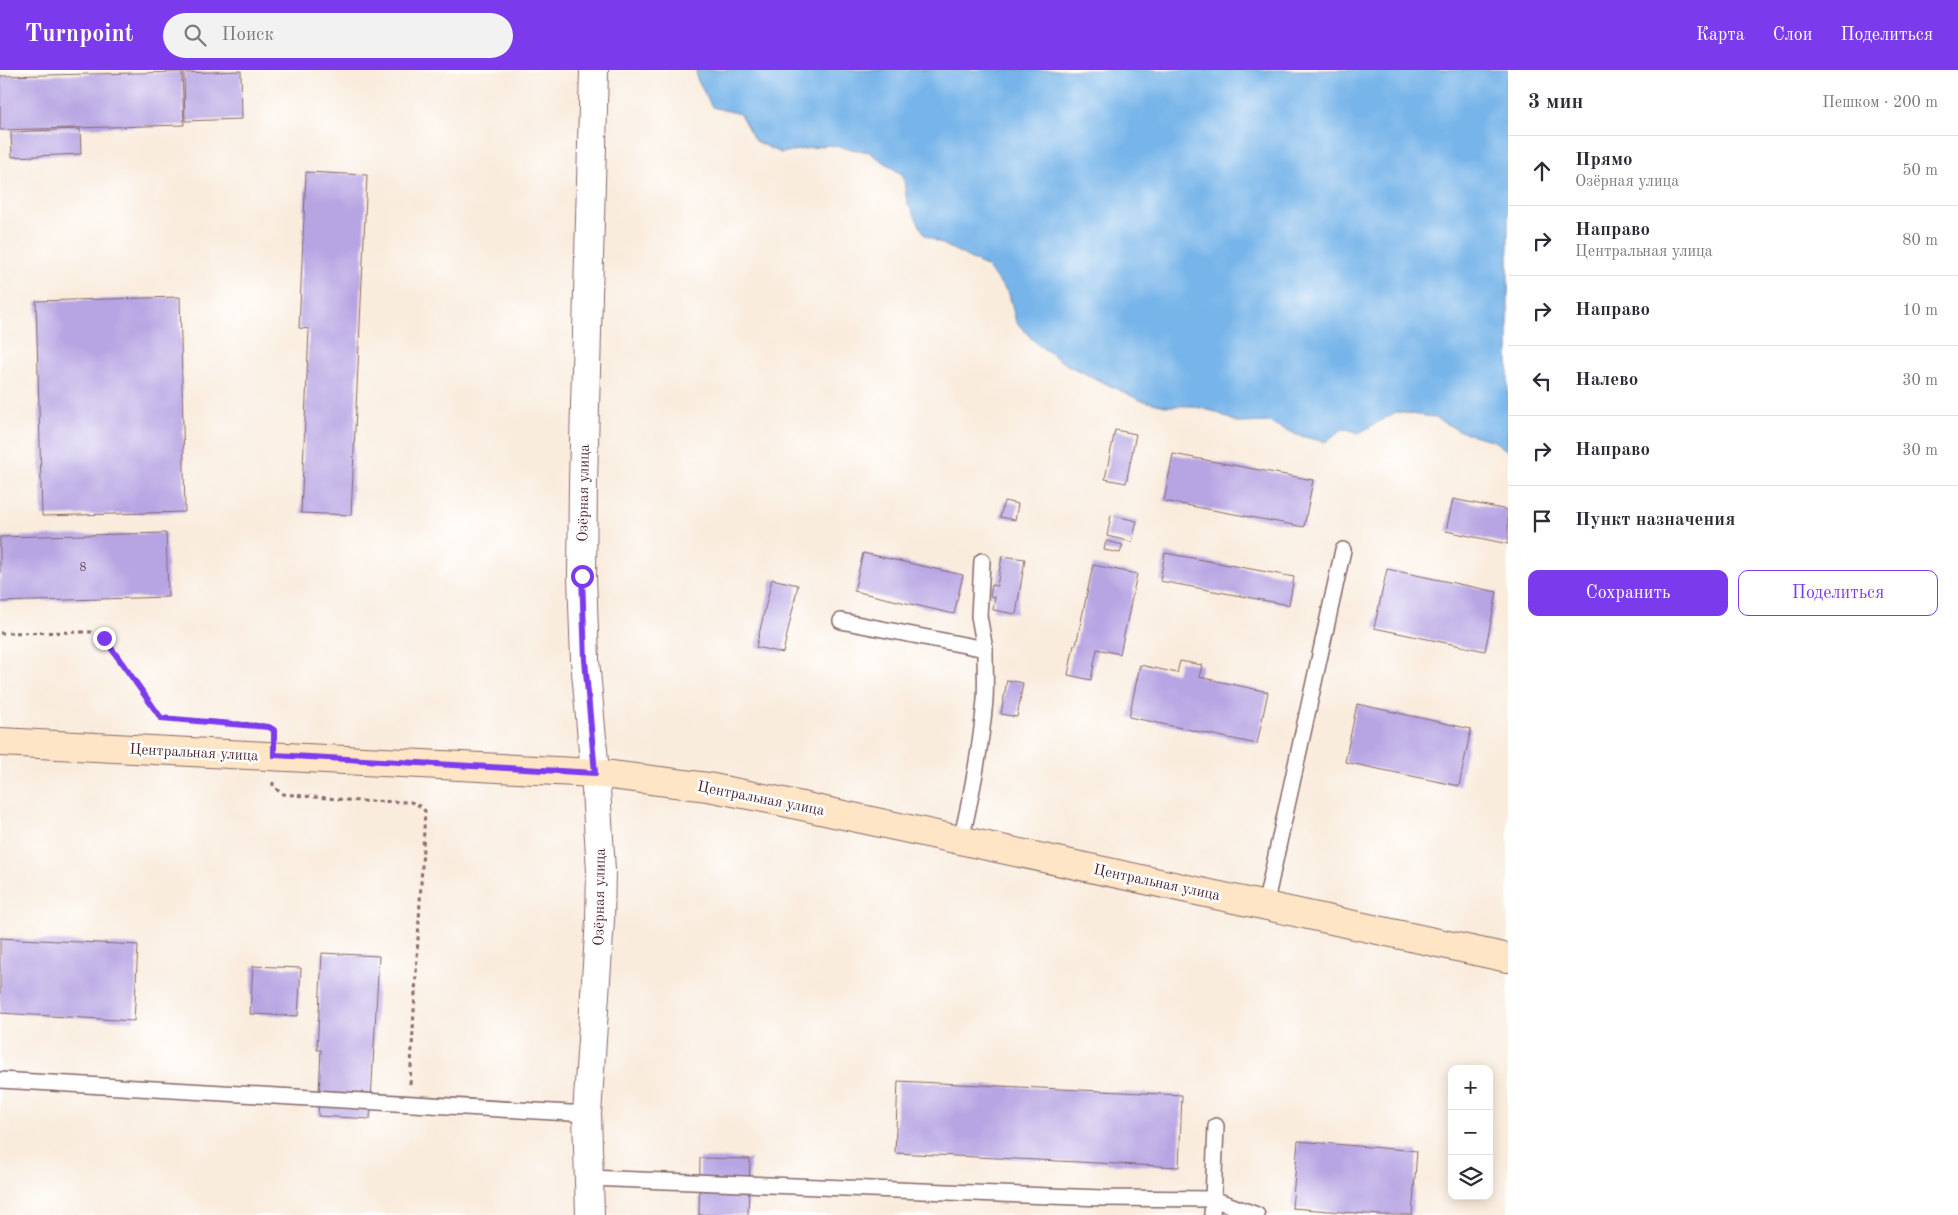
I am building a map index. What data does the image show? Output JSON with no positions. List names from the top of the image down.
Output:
{
  "streets": {
    "street": ["Озёрная улица", "Центральная улица"]
  },
  "crossings": [
    ["Озёрная улица", "Центральная улица"]
  ],
  "house_numbers": ["8"],
  "page": {
    "header": "Turnpoint",
    "search": "Поиск",
    "nav": ["Карта", "Слои", "Поделиться"],
    "heading": ["3 мин", "Пешком · 200 m"],
    "list": [
      ["Прямо", "Озёрная улица", "50 m"],
      ["Направо", "Центральная улица", "80 m"],
      ["Направо", "10 m"],
      ["Налево", "30 m"],
      ["Направо", "30 m"],
      "Пункт назначения"
    ],
    "buttons": ["Сохранить", "Поделиться"],
    "map_buttons": ["+", "−"]
  }
}
